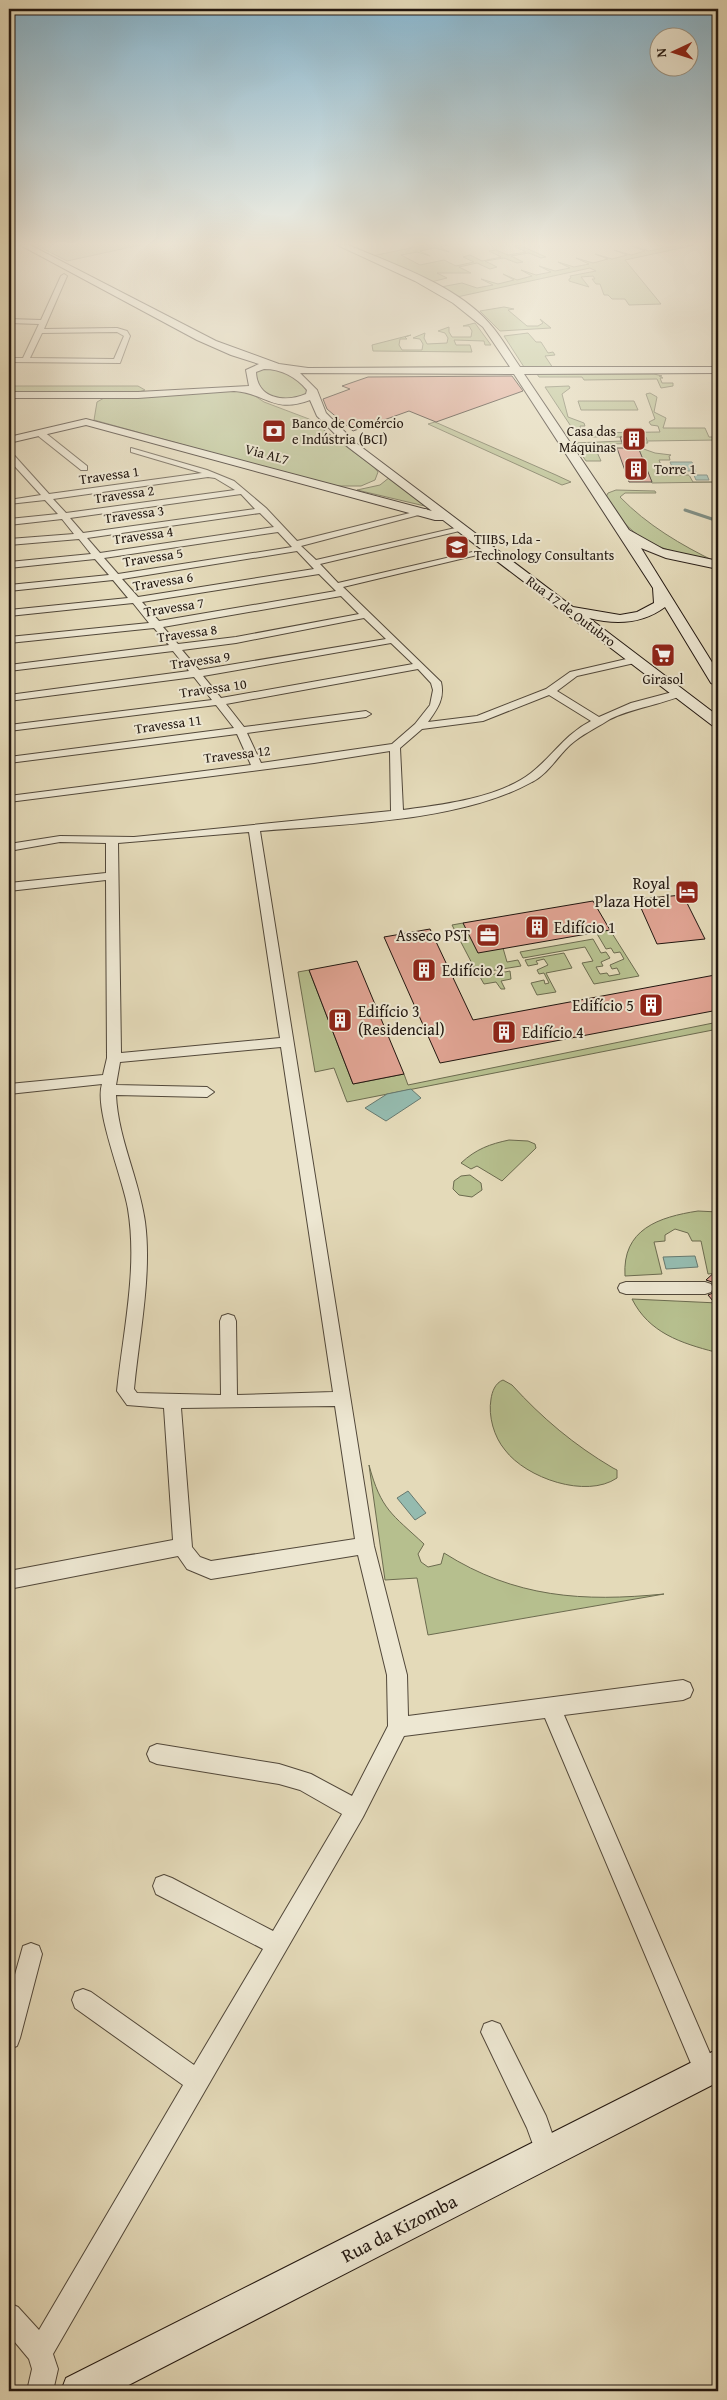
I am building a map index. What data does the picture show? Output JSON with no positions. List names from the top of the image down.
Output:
{
  "streets": {
    "main road": ["Via AL7", "Rua 17 de Outubro", "Rua da Kizomba"],
    "street": [
      "Travessa 1",
      "Travessa 2",
      "Travessa 3",
      "Travessa 4",
      "Travessa 5",
      "Travessa 6",
      "Travessa 7",
      "Travessa 8",
      "Travessa 9",
      "Travessa 10",
      "Travessa 11",
      "Travessa 12"
    ]
  },
  "crossings": [
    ["Via AL7", "Travessa 5"],
    ["Via AL7", "Travessa 6"],
    ["Via AL7", "Rua 17 de Outubro"],
    ["Travessa 6", "Rua 17 de Outubro"],
    ["Travessa 7", "Rua 17 de Outubro"]
  ],
  "places": {
    "bank": ["Banco de Comércio e Indústria (BCI)"],
    "building": [
      "Casa das Máquinas",
      "Torre 1",
      "Edifício 1",
      "Edifício 2",
      "Edifício 5",
      "Edifício 3 (Residencial)",
      "Edifício 4"
    ],
    "school or university": ["TIIBS, Lda - Technology Consultants"],
    "supermarket": ["Girasol"],
    "hotel": ["Royal Plaza Hotel"],
    "office": ["Asseco PST"]
  },
  "north": "left"
}
